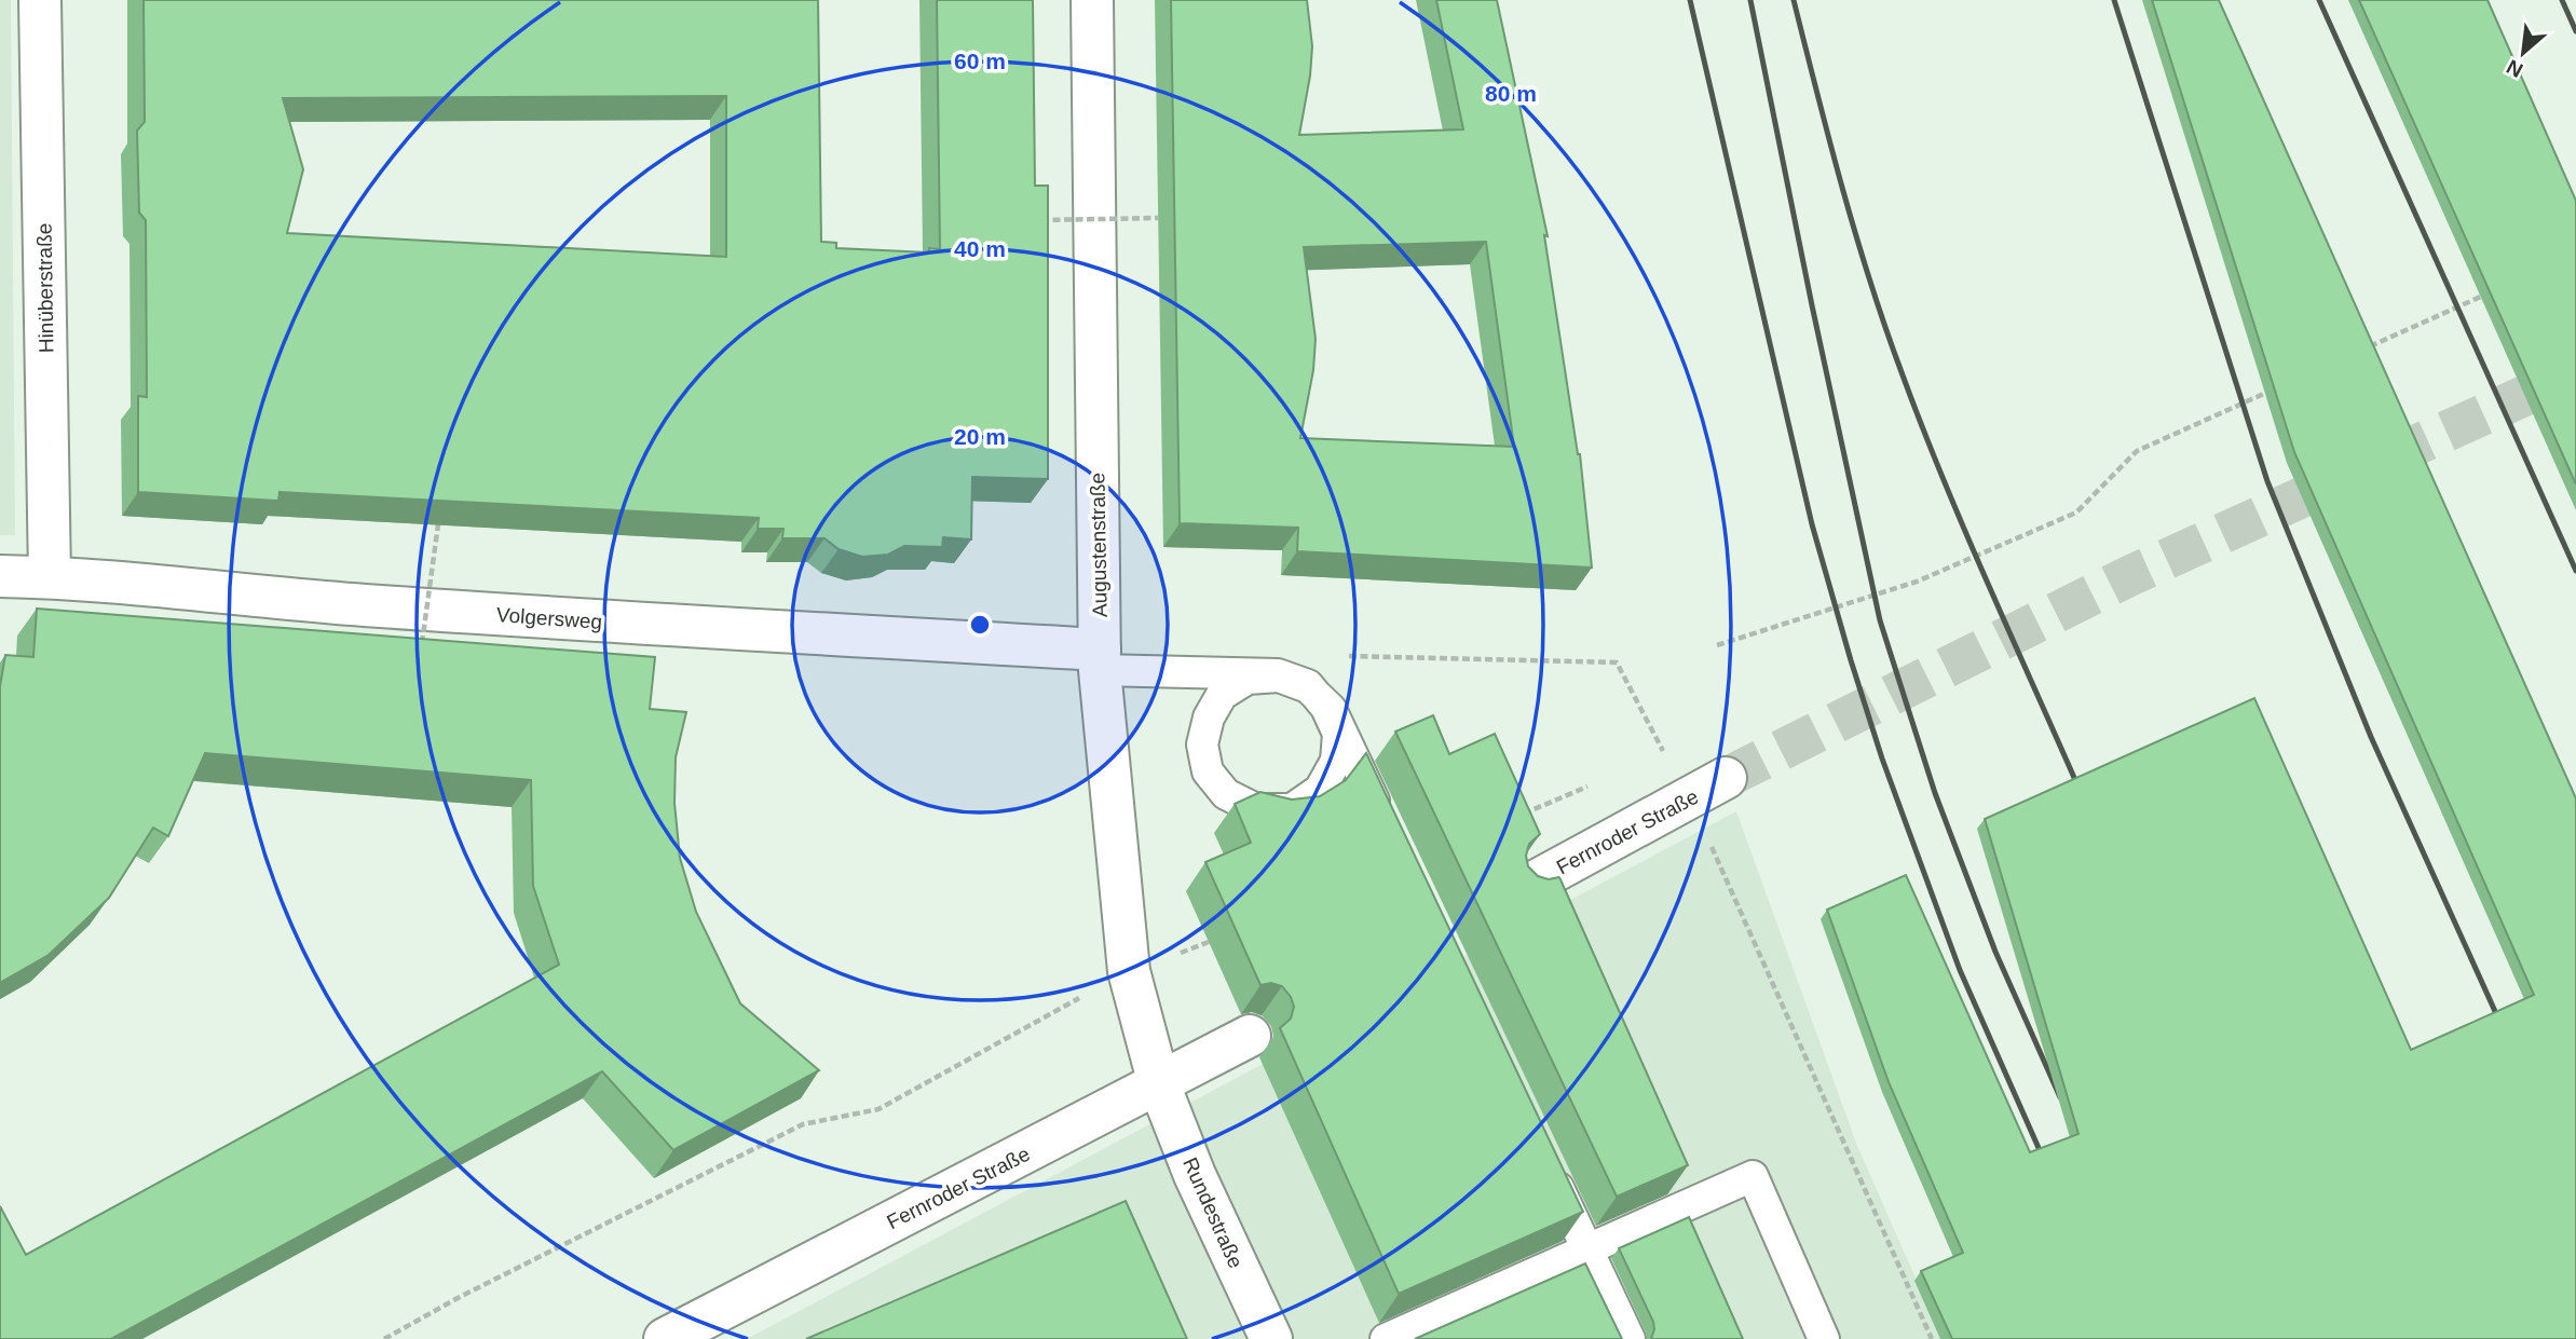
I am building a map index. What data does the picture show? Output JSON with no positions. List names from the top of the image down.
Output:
{
  "streets": {
    "street": [
      "Hinüberstraße",
      "Augustenstraße",
      "Volgersweg",
      "Fernroder Straße",
      "Rundestraße"
    ]
  },
  "crossings": [
    ["Hinüberstraße", "Volgersweg"],
    ["Augustenstraße", "Volgersweg"],
    ["Augustenstraße", "Fernroder Straße"],
    ["Augustenstraße", "Rundestraße"],
    ["Fernroder Straße", "Rundestraße"]
  ],
  "north": "bottom left",
  "rings": [
    "60 m",
    "80 m",
    "40 m",
    "20 m"
  ]
}
